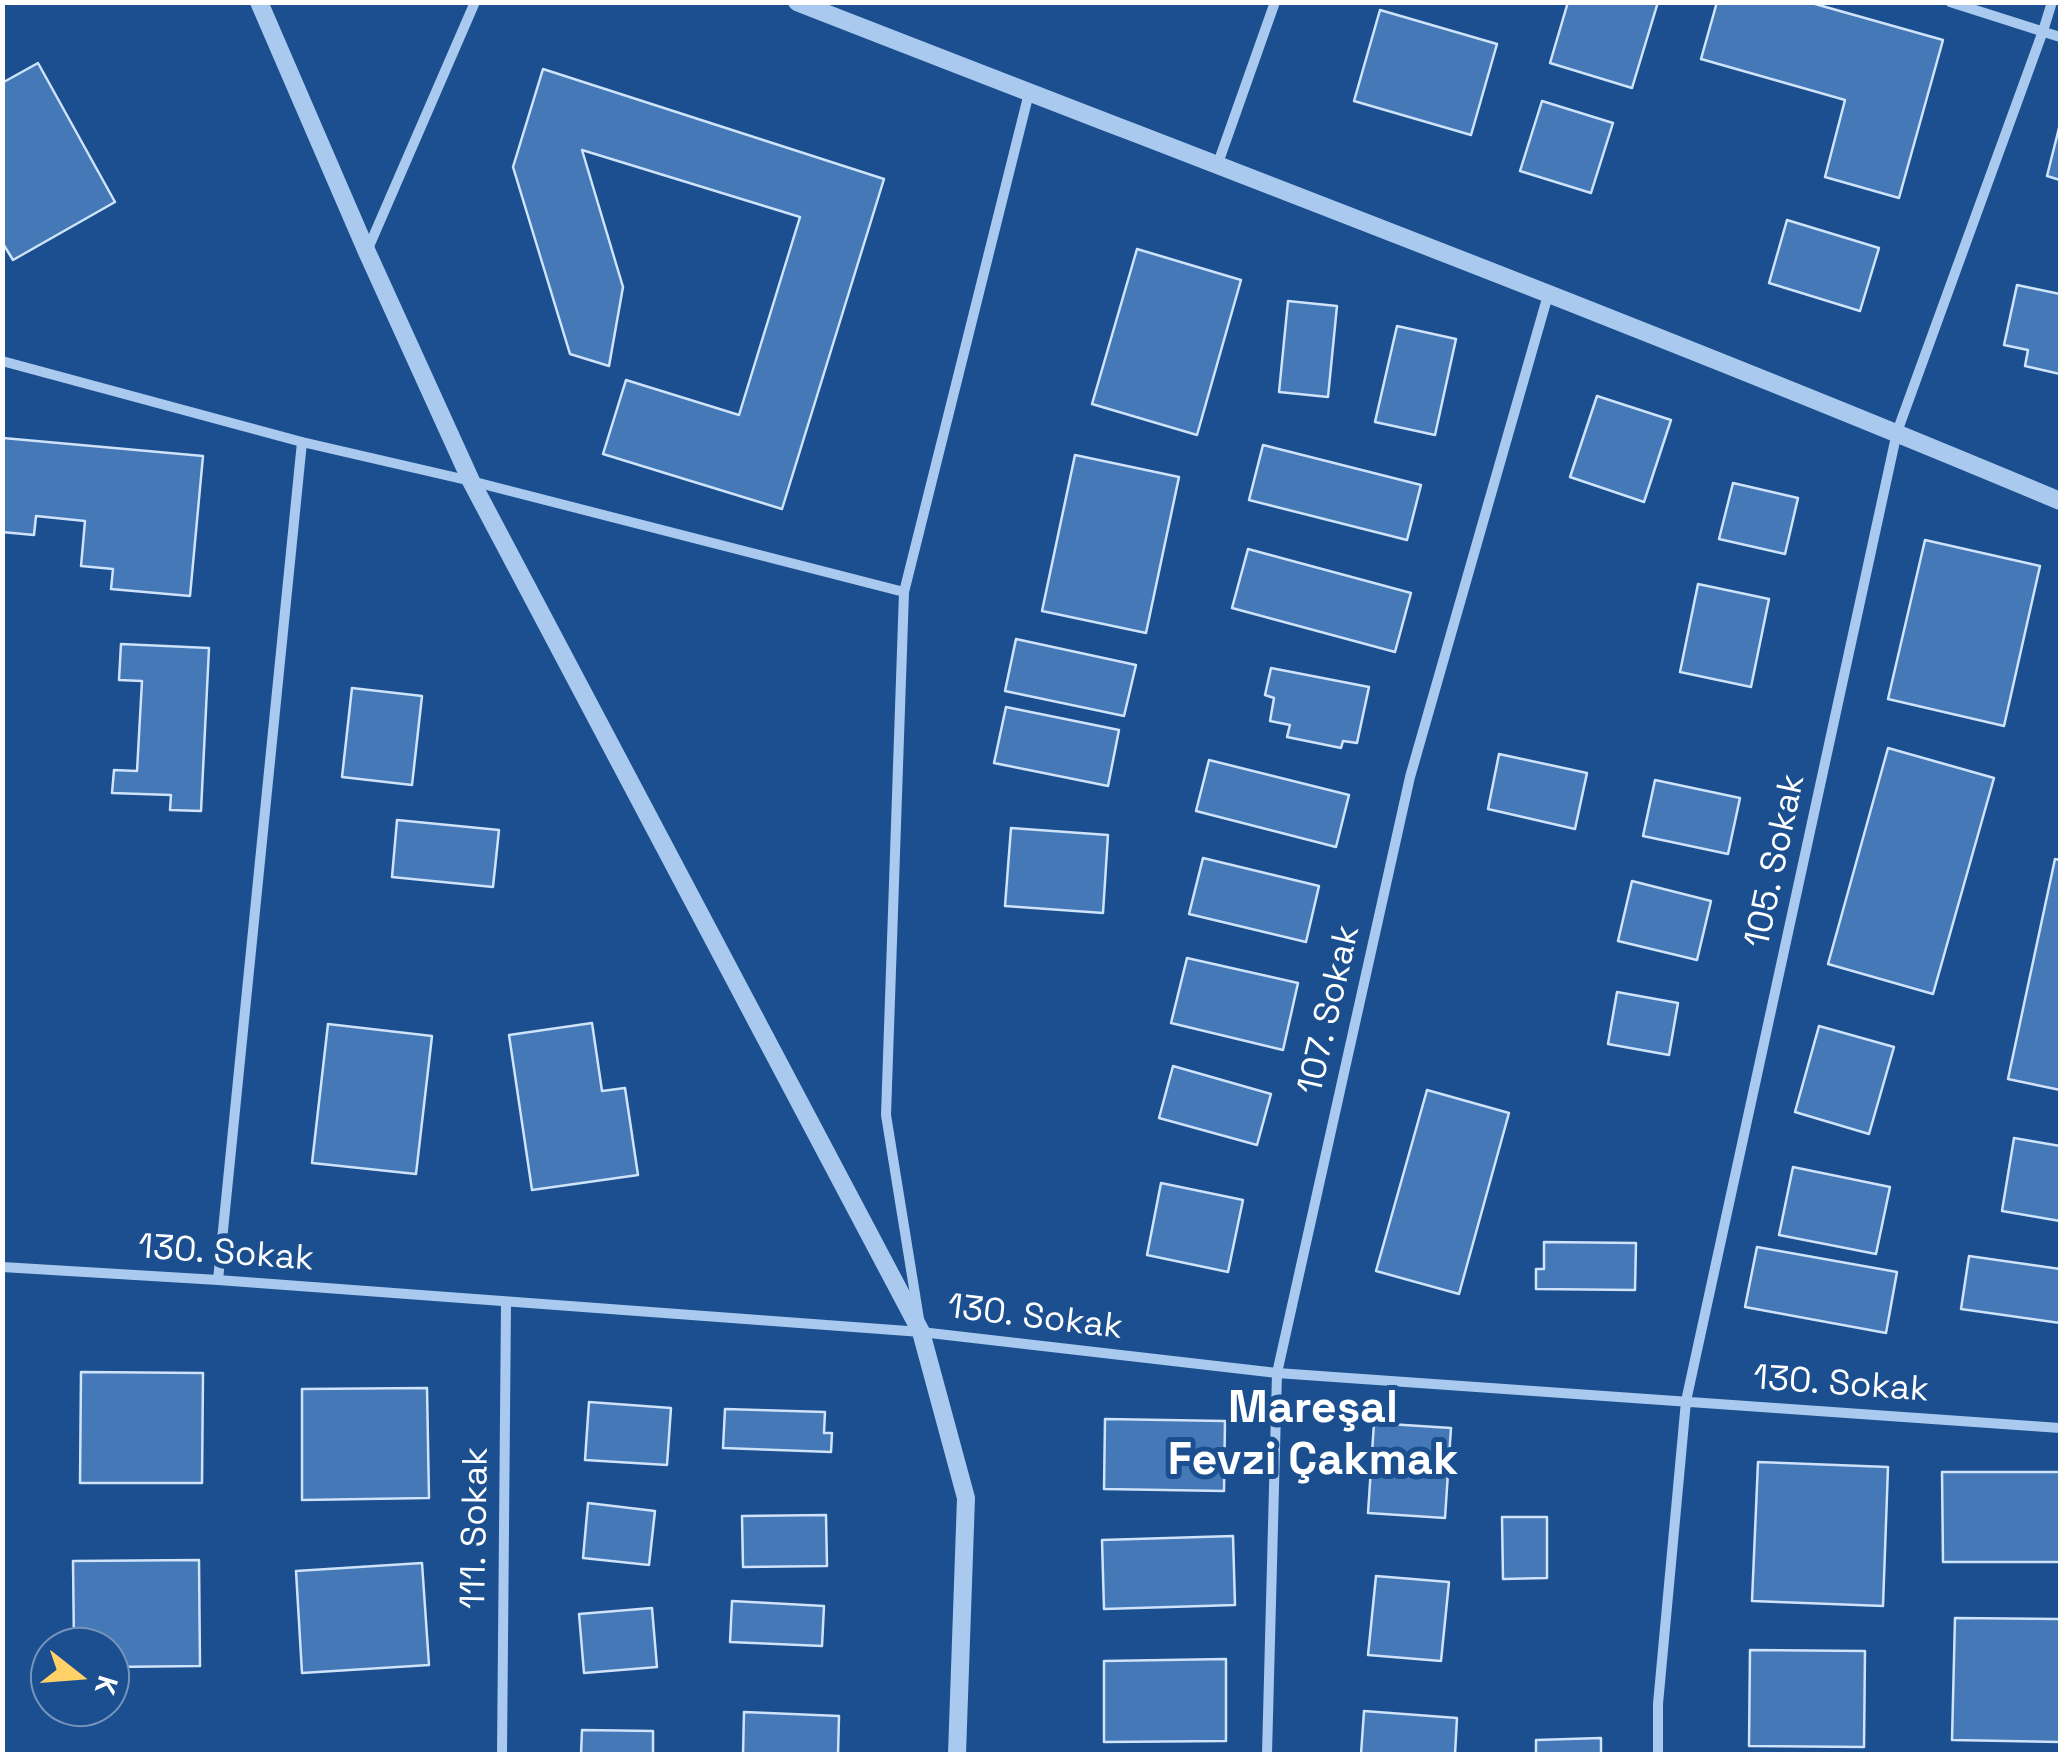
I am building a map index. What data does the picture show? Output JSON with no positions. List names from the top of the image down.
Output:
{
  "streets": {
    "street": [
      "105. Sokak",
      "107. Sokak",
      "130. Sokak",
      "111. Sokak"
    ]
  },
  "crossings": [
    ["105. Sokak", "130. Sokak"],
    ["107. Sokak", "130. Sokak"],
    ["130. Sokak", "111. Sokak"]
  ],
  "districts": ["Mareşal Fevzi Çakmak"],
  "north": "right"
}
